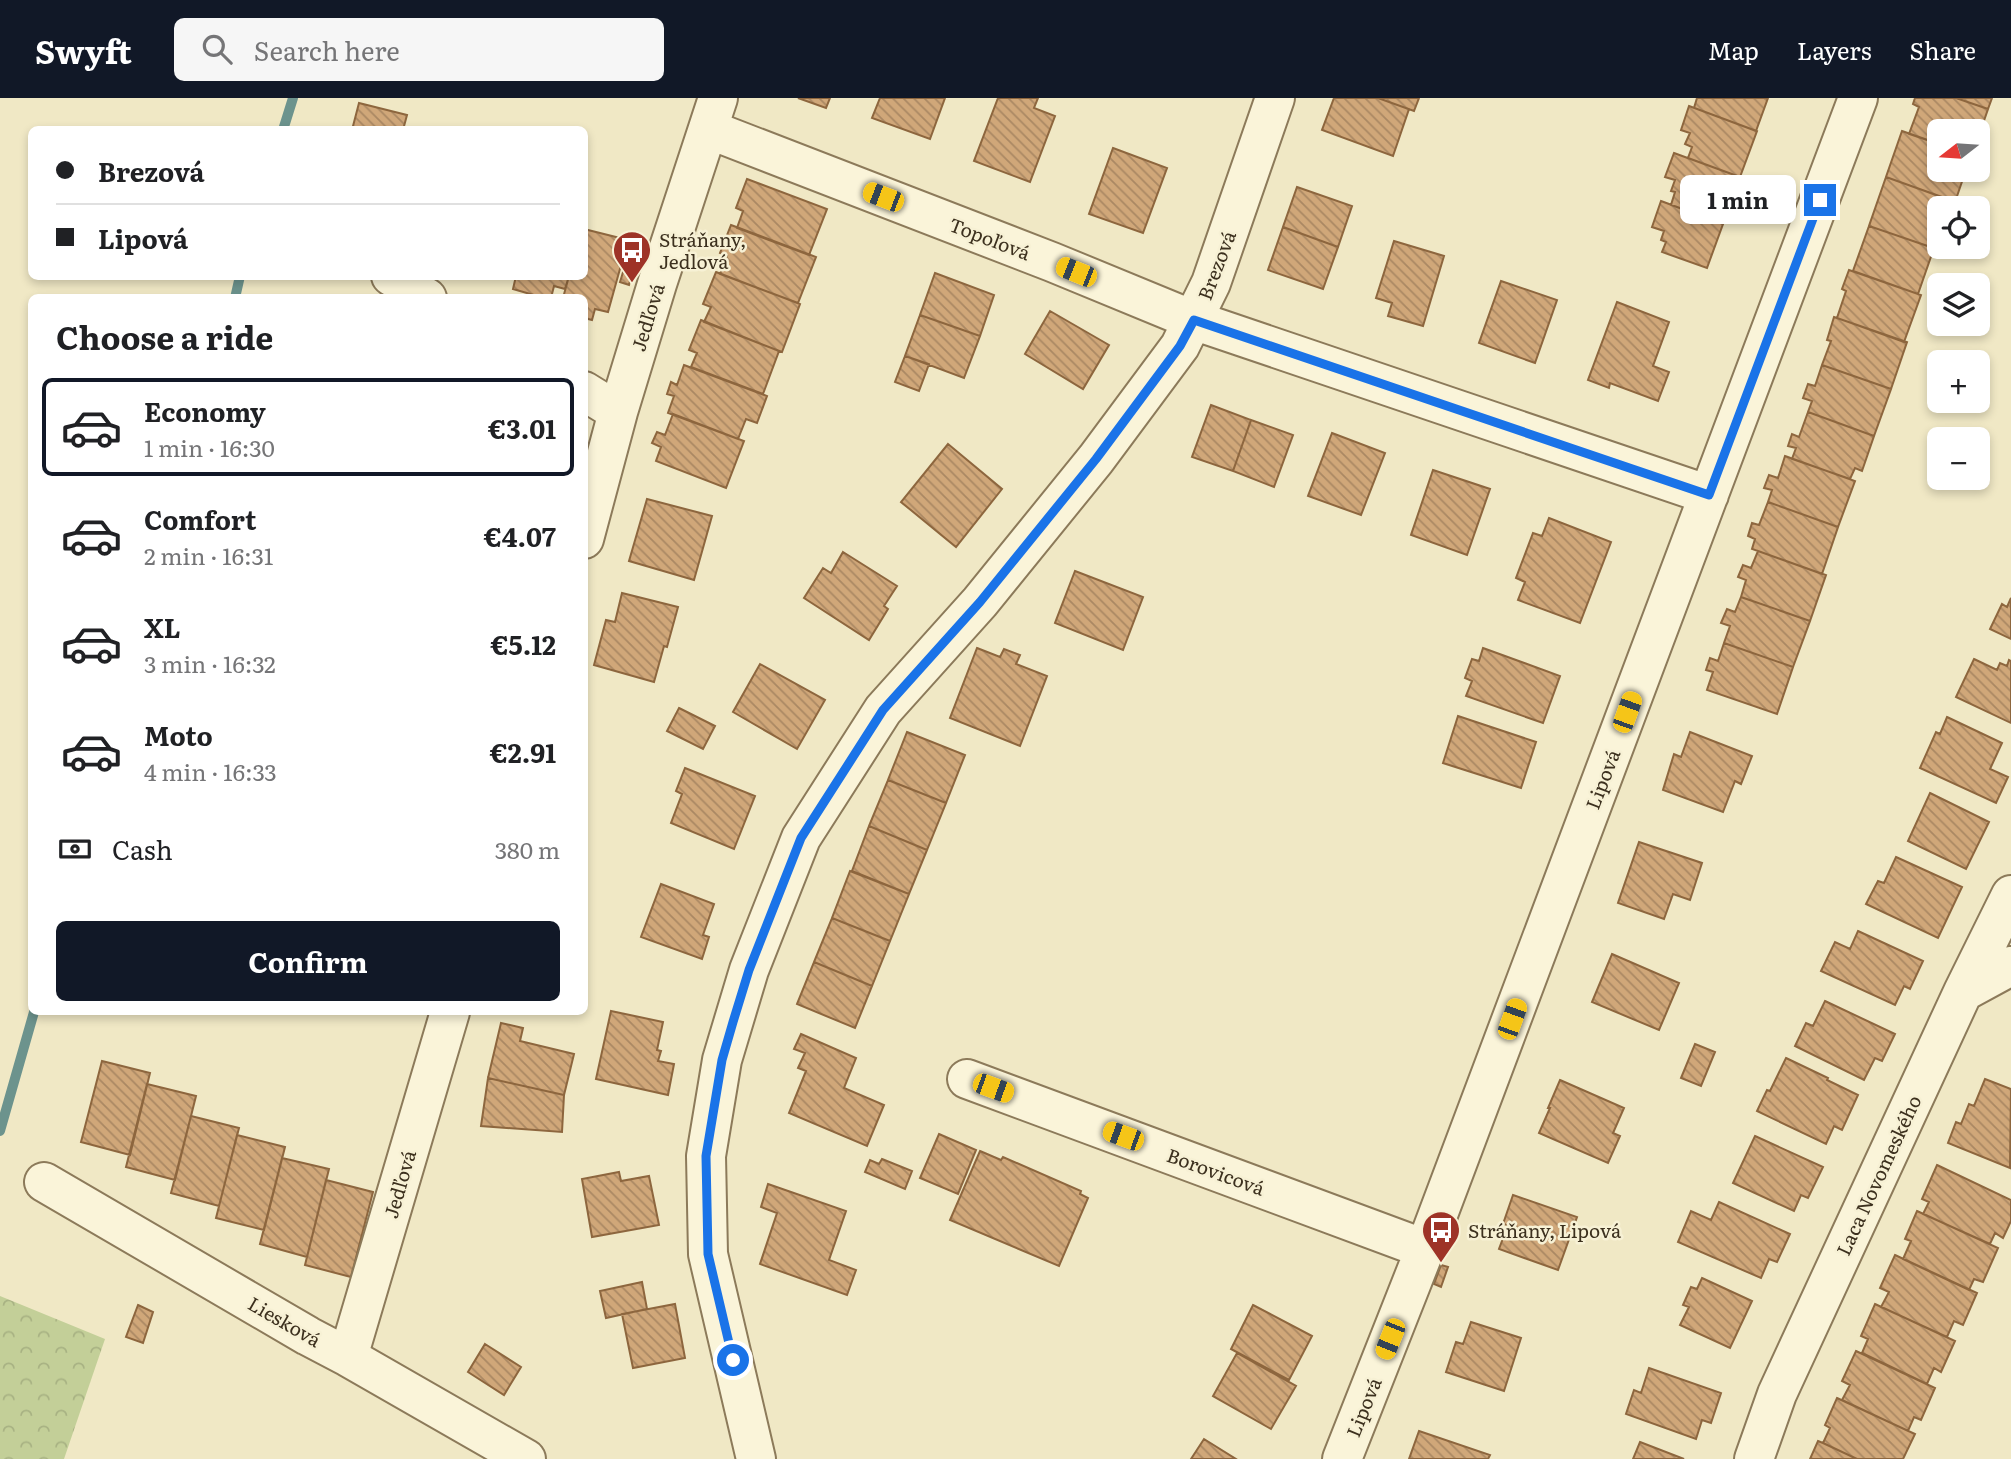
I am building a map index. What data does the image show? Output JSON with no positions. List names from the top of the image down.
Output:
{
  "streets": {
    "street": [
      "Topoľová",
      "Brezová",
      "Jedľová",
      "Lipová",
      "Borovicová",
      "Laca Novomeského",
      "Liesková"
    ]
  },
  "crossings": [
    ["Topoľová", "Brezová"],
    ["Topoľová", "Jedľová"],
    ["Topoľová", "Lipová"],
    ["Jedľová", "Liesková"],
    ["Lipová", "Borovicová"]
  ],
  "places": {
    "bus stop": ["Stráňany, Jedlová", "Stráňany, Lipová"]
  },
  "north": "left",
  "page": {
    "header": "Swyft",
    "search": "Search here",
    "nav": ["Map", "Layers", "Share"],
    "map_buttons": ["+", "−"],
    "banner": ["Brezová", "Lipová"],
    "bubble": "1 min",
    "heading": "Choose a ride",
    "list": [
      {
        "name": "Economy",
        "note": "1 min · 16:30",
        "value": "€3.01"
      },
      {
        "name": "Comfort",
        "note": "2 min · 16:31",
        "value": "€4.07"
      },
      {
        "name": "XL",
        "note": "3 min · 16:32",
        "value": "€5.12"
      },
      {
        "name": "Moto",
        "note": "4 min · 16:33",
        "value": "€2.91"
      }
    ],
    "pay": ["Cash", "380 m"],
    "buttons": "Confirm"
  }
}
